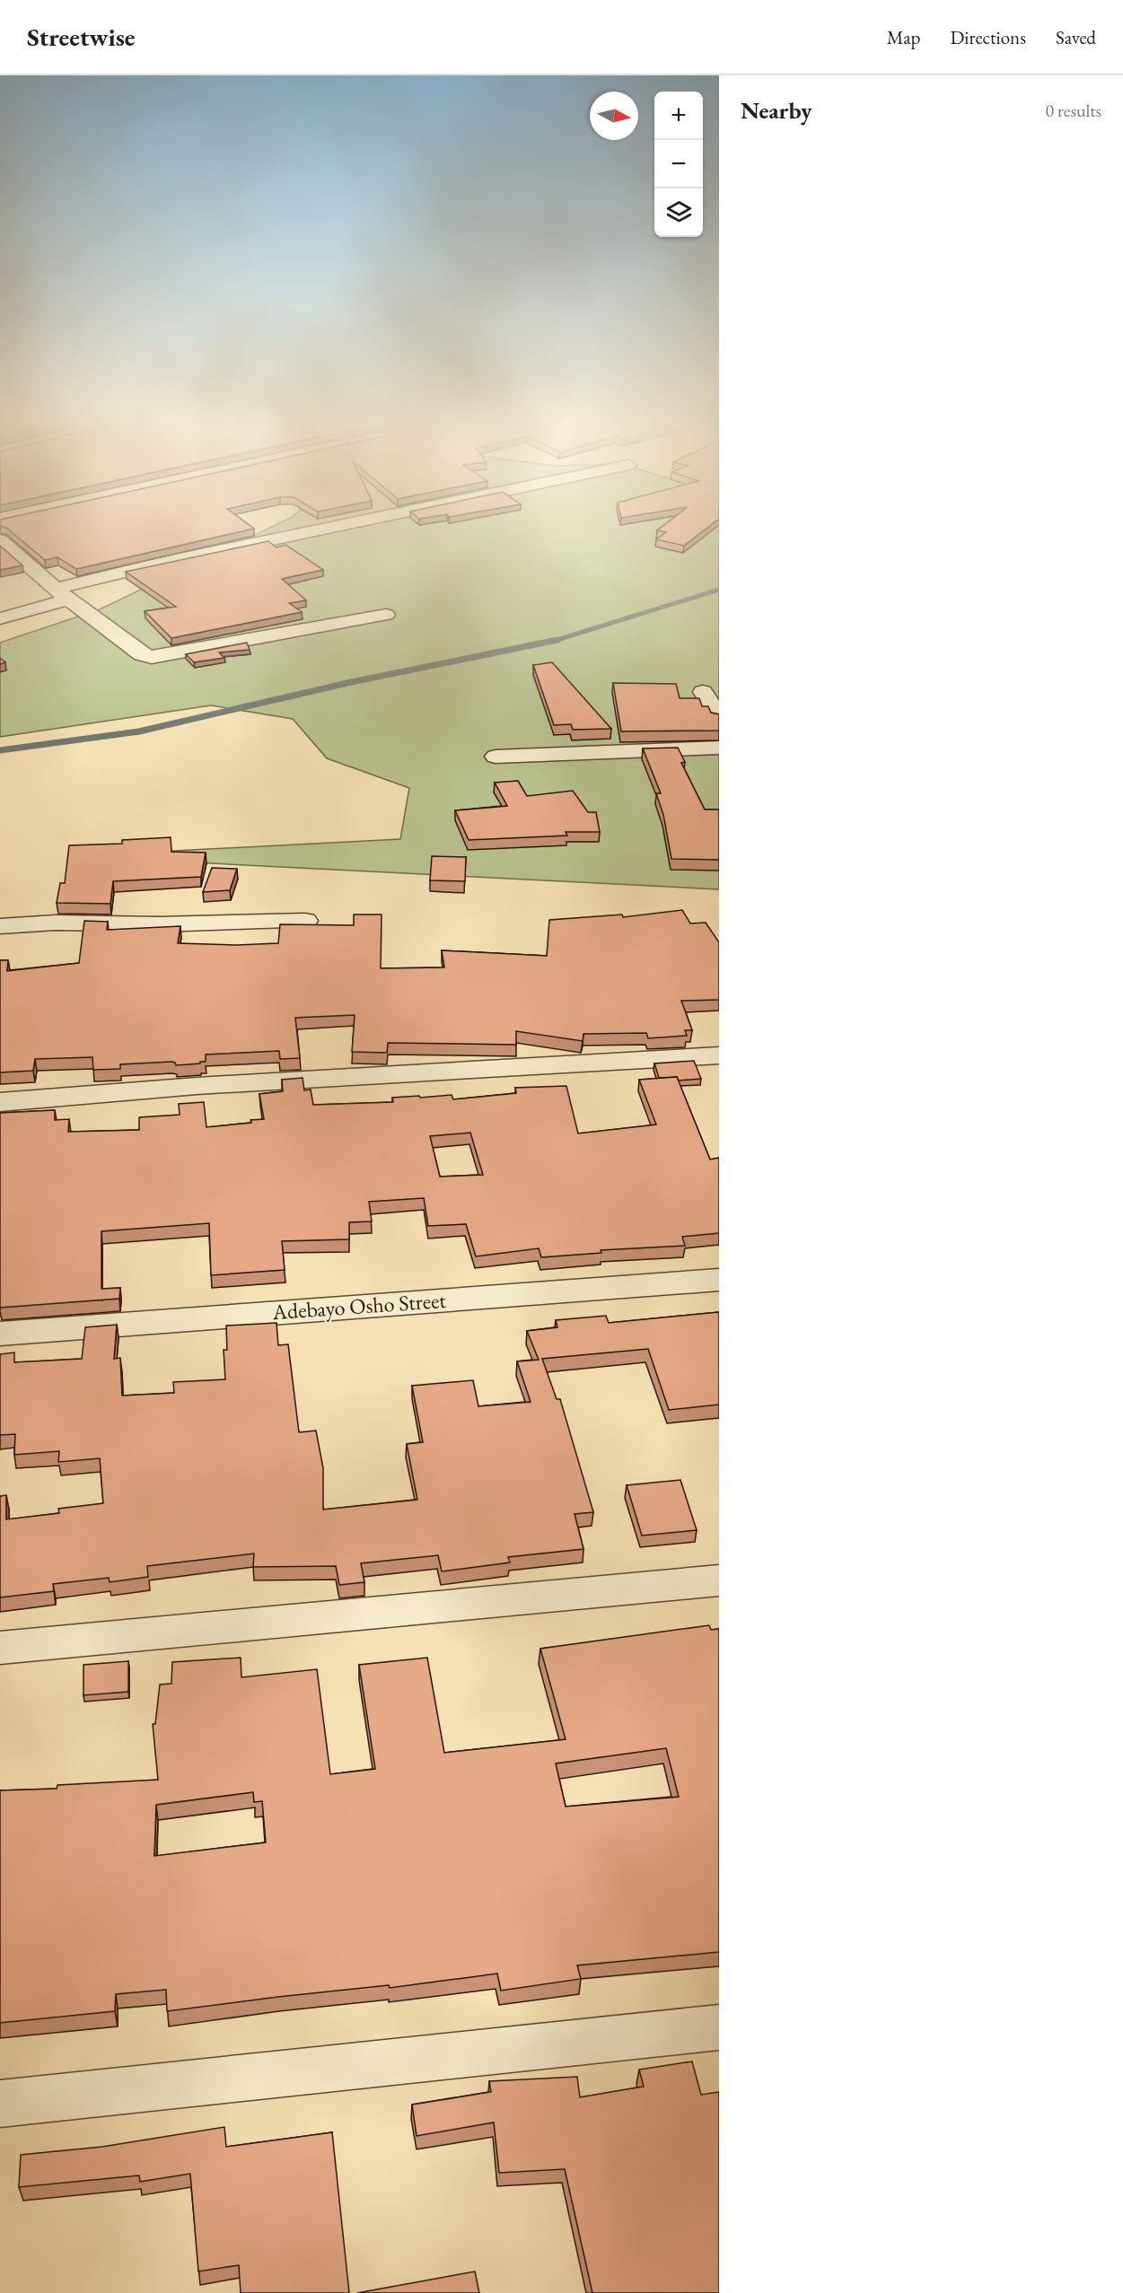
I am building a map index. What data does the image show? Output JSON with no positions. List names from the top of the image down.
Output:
{
  "streets": {
    "street": ["Adebayo Osho Street"]
  },
  "north": "right",
  "page": {
    "header": "Streetwise",
    "nav": ["Map", "Directions", "Saved"],
    "heading": ["Nearby", "0 results"],
    "map_buttons": ["+", "−"]
  }
}
